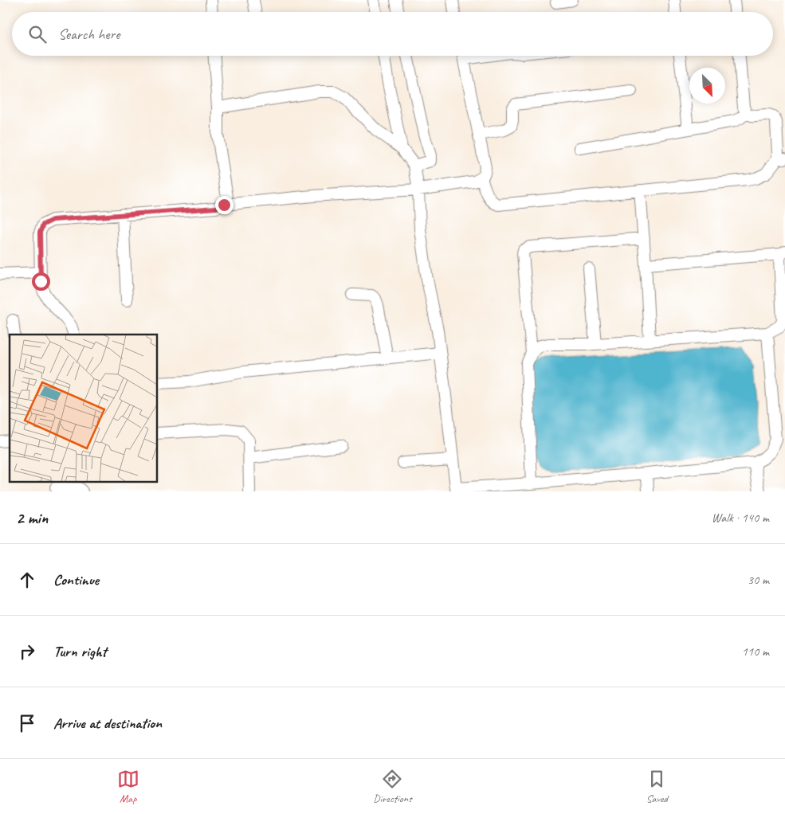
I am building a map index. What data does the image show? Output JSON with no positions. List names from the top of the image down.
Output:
{
  "north": "bottom right",
  "page": {
    "search": "Search here",
    "heading": ["2 min", "Walk · 140 m"],
    "list": [
      ["Continue", "30 m"],
      ["Turn right", "110 m"],
      "Arrive at destination"
    ],
    "nav": ["Map", "Directions", "Saved"]
  }
}
